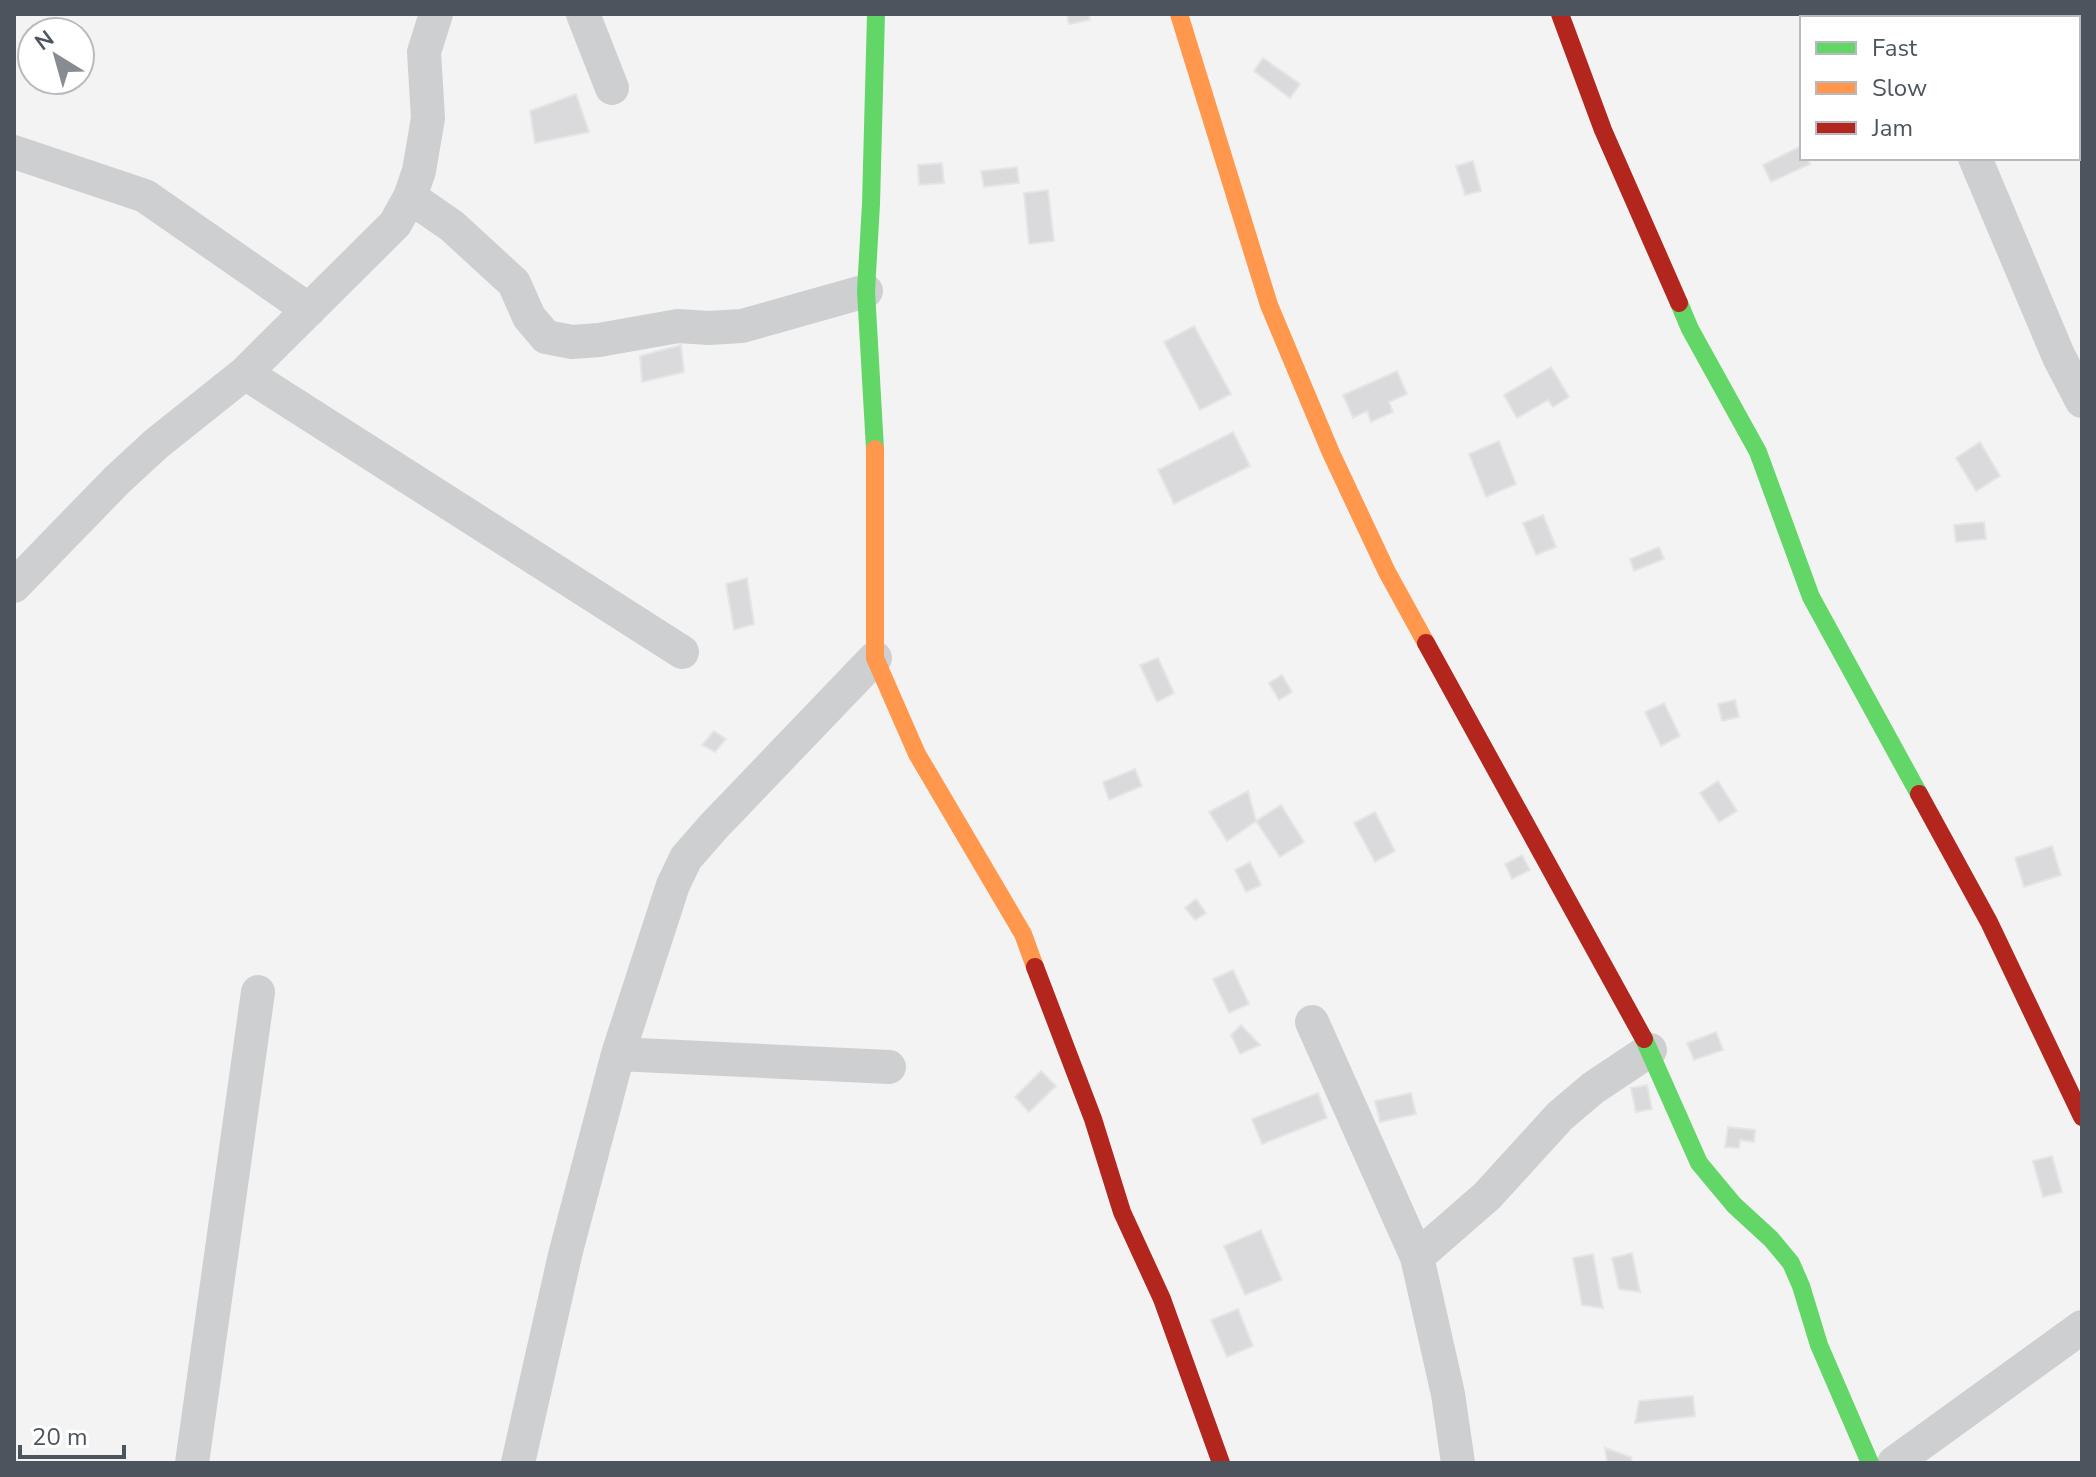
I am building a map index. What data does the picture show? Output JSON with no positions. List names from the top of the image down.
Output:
{
  "legend": ["Fast", "Slow", "Jam"],
  "scale_bar": "20 m",
  "north": "top left"
}
